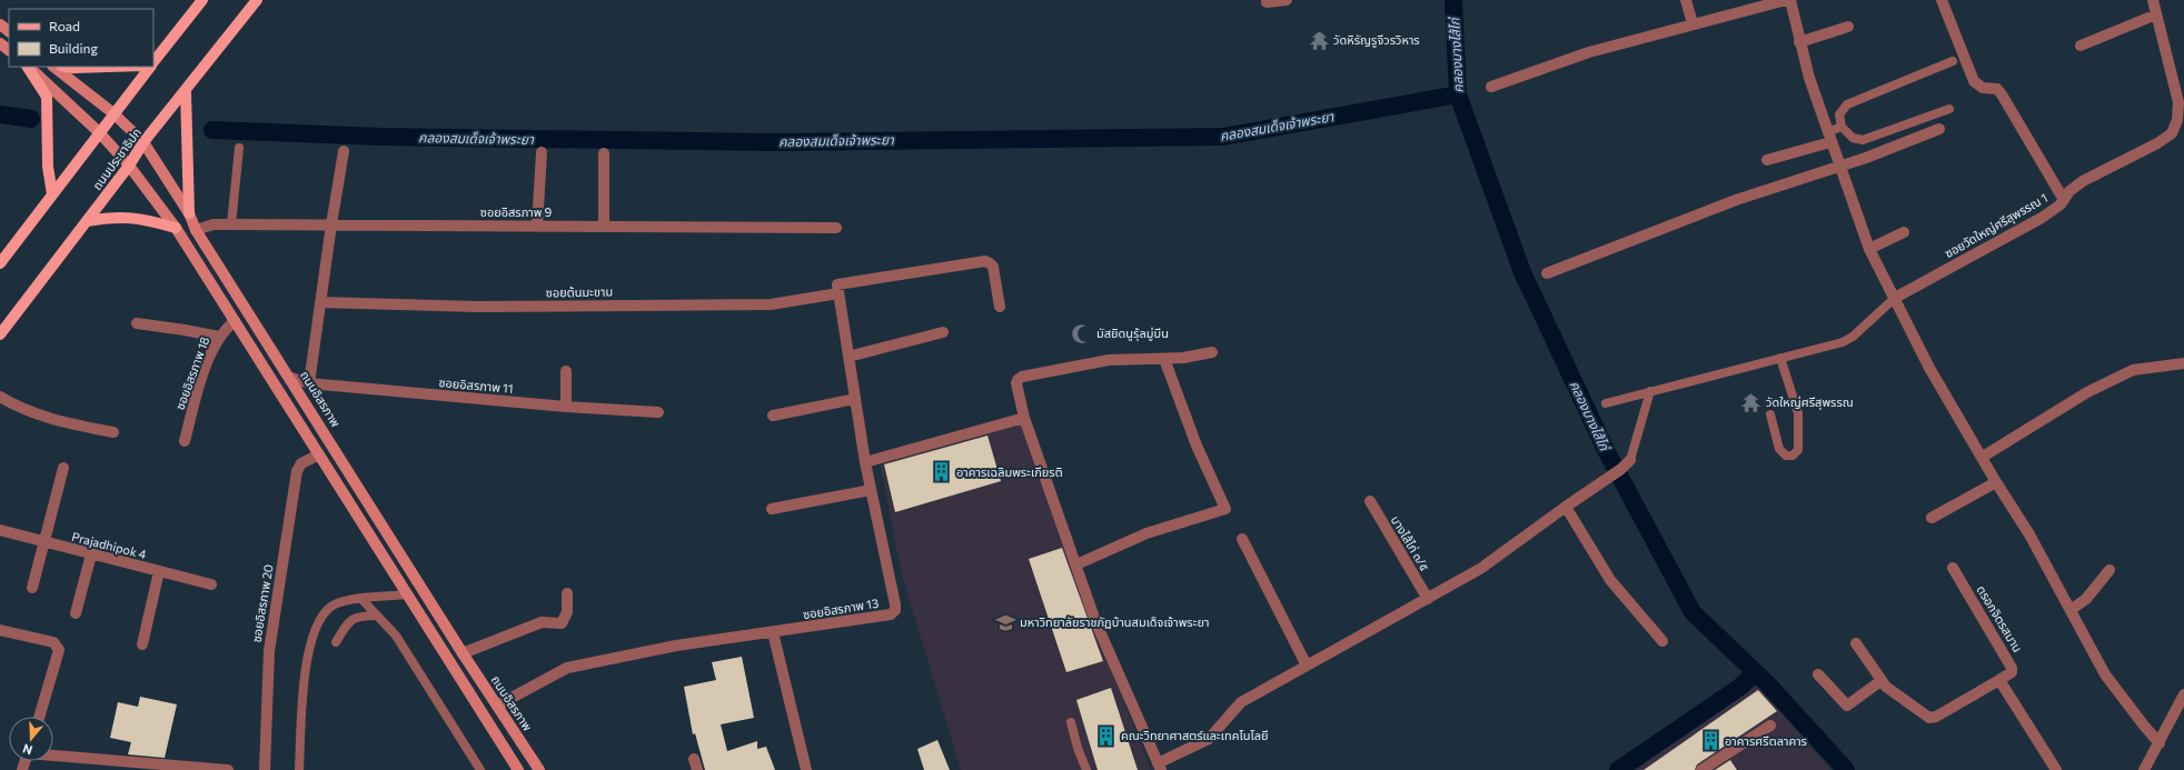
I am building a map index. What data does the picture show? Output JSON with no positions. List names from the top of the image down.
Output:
{
  "streets": {
    "main road": ["ถนนประชาธิปก", "ถนนอิสรภาพ"],
    "street": [
      "ซอยอิสรภาพ 9",
      "ซอยวัดใหญ่ศรีสุพรรณ 1",
      "ซอยต้นมะขาม",
      "ซอยอิสรภาพ 18",
      "ซอยอิสรภาพ 11",
      "บางไส้ไก่ ๓/๕",
      "Prajadhipok 4",
      "ซอยอิสรภาพ 20",
      "ซอยอิสรภาพ 13",
      "ตรอกจิตรสมาน"
    ]
  },
  "crossings": [
    ["ถนนประชาธิปก", "ถนนอิสรภาพ"],
    ["ซอยอิสรภาพ 9", "ถนนอิสรภาพ"],
    ["ซอยต้นมะขาม", "ซอยอิสรภาพ 13"],
    ["ซอยอิสรภาพ 11", "ถนนอิสรภาพ"],
    ["ถนนอิสรภาพ", "ซอยอิสรภาพ 13"]
  ],
  "water": ["คลองบางไส้ไก่", "คลองสมเด็จเจ้าพระยา"],
  "places": {
    "temple": ["วัดหิรัญรูจีวรวิหาร", "วัดใหญ่ศรีสุพรรณ"],
    "mosque": ["มัสยิดนูรุ้ลมู่บีน"],
    "building": ["อาคารเฉลิมพระเกียรติ", "คณะวิทยาศาสตร์และเทคโนโลยี", "อาคารศรีตลาคาร"],
    "school or university": ["มหาวิทยาลัยราชภัฏบ้านสมเด็จเจ้าพระยา"]
  },
  "legend": ["Road", "Building"],
  "north": "bottom"
}
